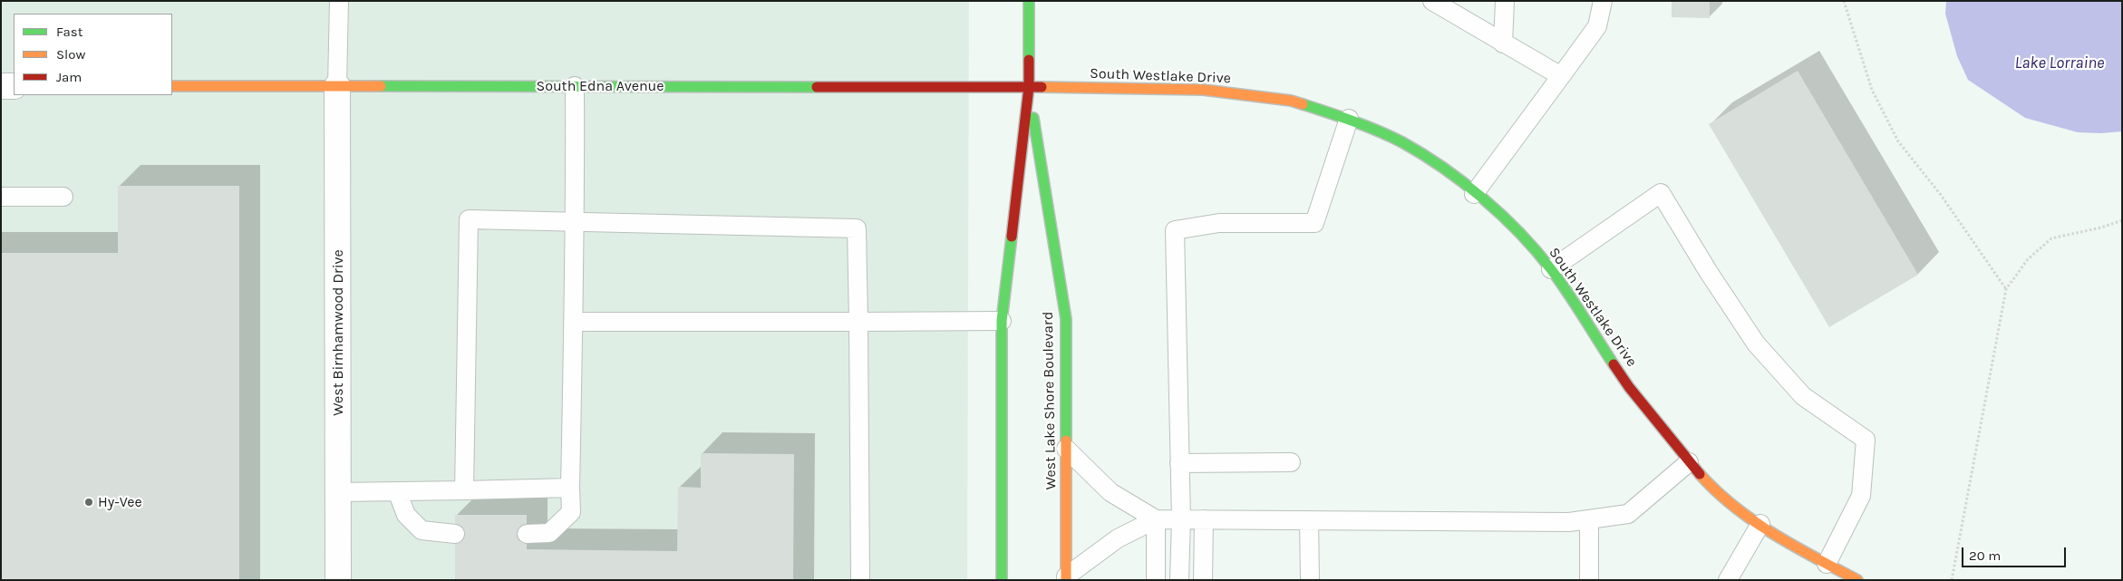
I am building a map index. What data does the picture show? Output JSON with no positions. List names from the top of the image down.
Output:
{
  "streets": {
    "street": [
      "South Westlake Drive",
      "South Edna Avenue",
      "West Birnhamwood Drive",
      "West Lake Shore Boulevard"
    ]
  },
  "crossings": [
    ["South Westlake Drive", "South Edna Avenue"],
    ["South Westlake Drive", "West Lake Shore Boulevard"],
    ["South Edna Avenue", "West Birnhamwood Drive"],
    ["South Edna Avenue", "West Lake Shore Boulevard"]
  ],
  "water": ["Lake Lorraine"],
  "places": ["Hy-Vee"],
  "legend": ["Fast", "Slow", "Jam"],
  "scale_bar": "20 m"
}
